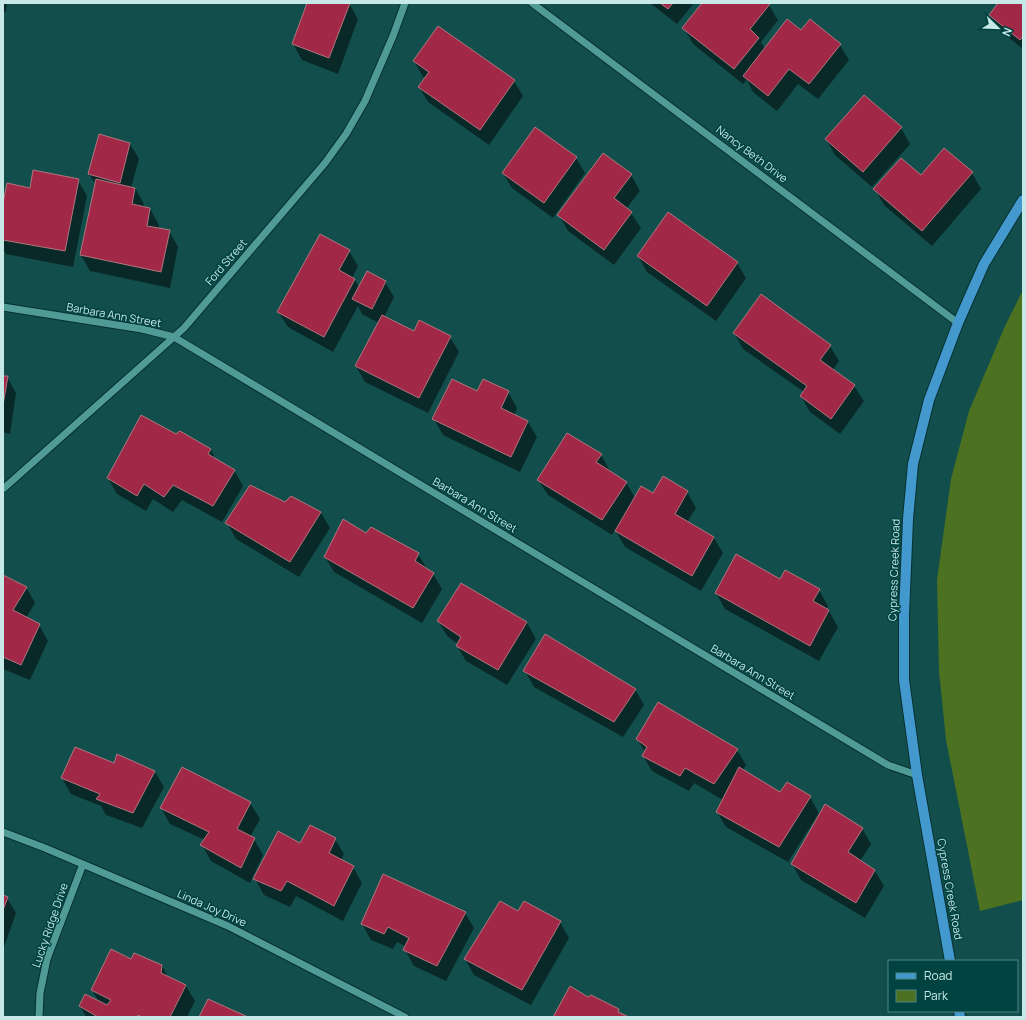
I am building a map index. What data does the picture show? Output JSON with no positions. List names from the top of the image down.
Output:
{
  "streets": {
    "main road": ["Cypress Creek Road"],
    "street": [
      "Nancy Beth Drive",
      "Ford Street",
      "Barbara Ann Street",
      "Linda Joy Drive",
      "Lucky Ridge Drive"
    ]
  },
  "crossings": [
    ["Nancy Beth Drive", "Cypress Creek Road"],
    ["Ford Street", "Barbara Ann Street"],
    ["Barbara Ann Street", "Cypress Creek Road"],
    ["Linda Joy Drive", "Lucky Ridge Drive"]
  ],
  "legend": ["Road", "Park"],
  "north": "bottom right"
}
